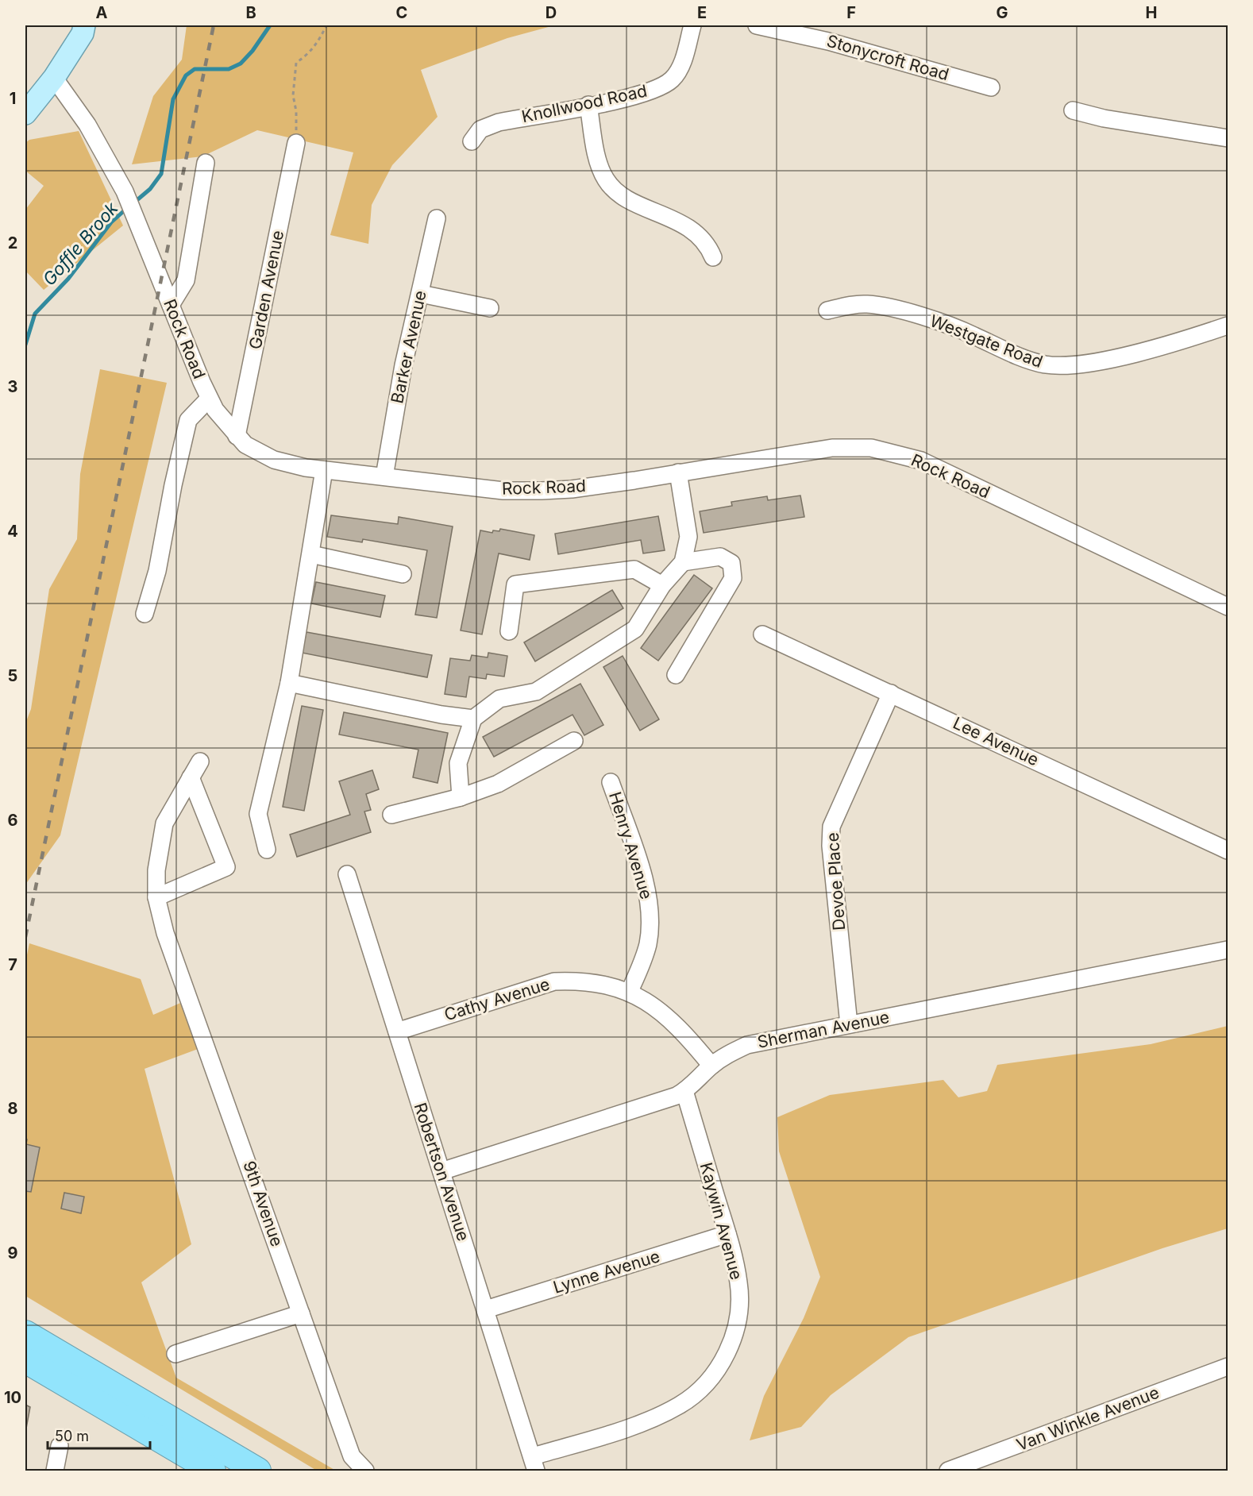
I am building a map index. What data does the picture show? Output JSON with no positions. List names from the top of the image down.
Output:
{
  "streets": {
    "street": [
      "Stonycroft Road",
      "Knollwood Road",
      "Garden Avenue",
      "Rock Road",
      "Westgate Road",
      "Barker Avenue",
      "Lee Avenue",
      "Henry Avenue",
      "Devoe Place",
      "Cathy Avenue",
      "Sherman Avenue",
      "Robertson Avenue",
      "9th Avenue",
      "Kaywin Avenue",
      "Lynne Avenue",
      "Van Winkle Avenue"
    ]
  },
  "crossings": [
    ["Garden Avenue", "Rock Road"],
    ["Rock Road", "Barker Avenue"],
    ["Lee Avenue", "Devoe Place"],
    ["Henry Avenue", "Cathy Avenue"],
    ["Devoe Place", "Sherman Avenue"],
    ["Cathy Avenue", "Sherman Avenue"],
    ["Cathy Avenue", "Robertson Avenue"],
    ["Sherman Avenue", "Robertson Avenue"],
    ["Sherman Avenue", "Kaywin Avenue"],
    ["Robertson Avenue", "Kaywin Avenue"],
    ["Robertson Avenue", "Lynne Avenue"],
    ["Kaywin Avenue", "Lynne Avenue"]
  ],
  "water": ["Goffle Brook"],
  "scale_bar": "50 m",
  "grid": {
    "columns": [
      "A",
      "B",
      "C",
      "D",
      "E",
      "F",
      "G",
      "H"
    ],
    "rows": [
      "1",
      "2",
      "3",
      "4",
      "5",
      "6",
      "7",
      "8",
      "9",
      "10"
    ]
  }
}
